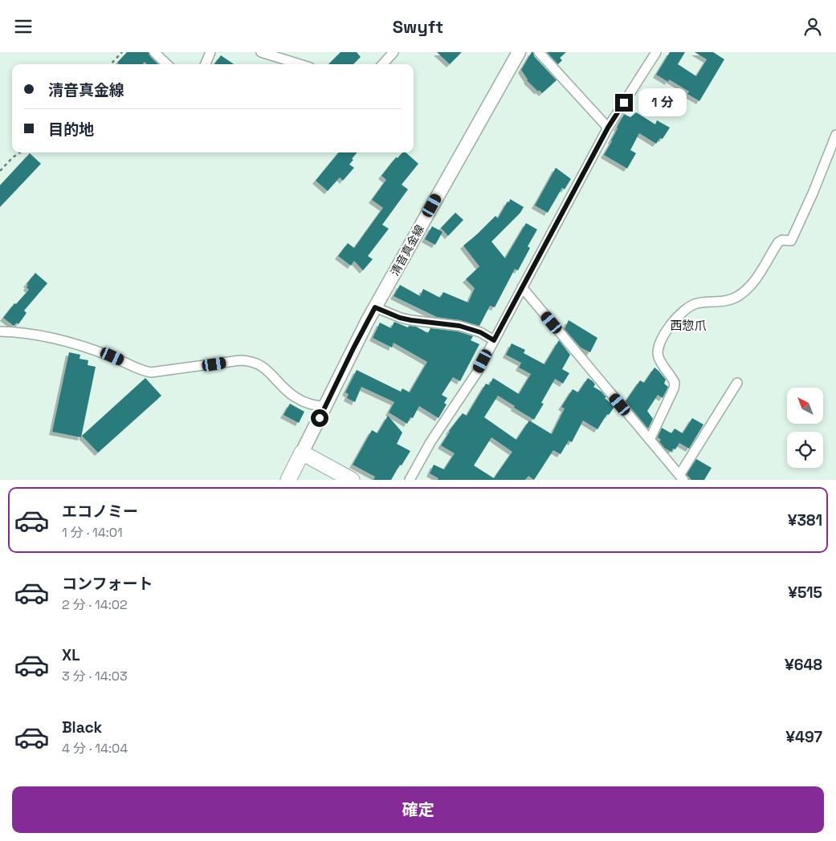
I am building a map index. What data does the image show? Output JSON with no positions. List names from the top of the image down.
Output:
{
  "streets": {
    "main road": ["清音真金線"]
  },
  "districts": ["西惣爪"],
  "north": "top left",
  "page": {
    "header": "Swyft",
    "banner": ["清音真金線", "目的地"],
    "bubble": "1 分",
    "list": [
      {
        "name": "エコノミー",
        "note": "1 分 · 14:01",
        "value": "¥381"
      },
      {
        "name": "コンフォート",
        "note": "2 分 · 14:02",
        "value": "¥515"
      },
      {
        "name": "XL",
        "note": "3 分 · 14:03",
        "value": "¥648"
      },
      {
        "name": "Black",
        "note": "4 分 · 14:04",
        "value": "¥497"
      }
    ],
    "buttons": "確定"
  }
}
